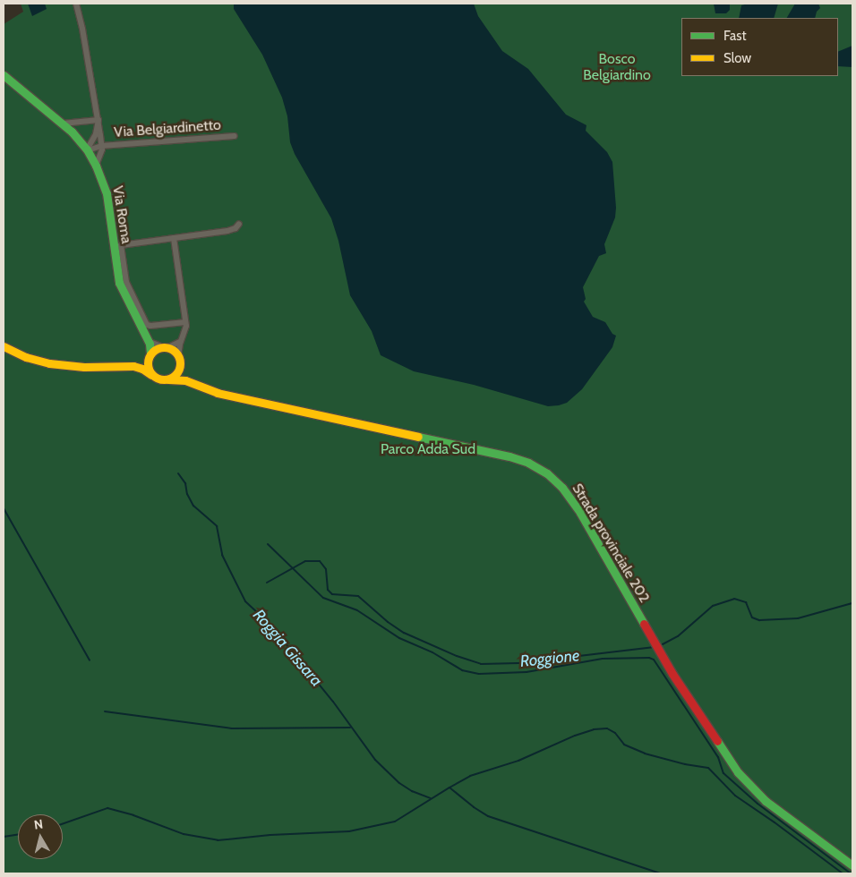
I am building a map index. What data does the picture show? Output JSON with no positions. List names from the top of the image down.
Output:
{
  "streets": {
    "street": ["Via Belgiardinetto", "Via Roma", "Strada provinciale 202"]
  },
  "crossings": [
    ["Via Belgiardinetto", "Via Roma"],
    ["Via Roma", "Strada provinciale 202"]
  ],
  "water": ["Roggia Gissara", "Roggione"],
  "parks": ["Bosco Belgiardino", "Parco Adda Sud"],
  "legend": ["Fast", "Slow"],
  "north": "top"
}
